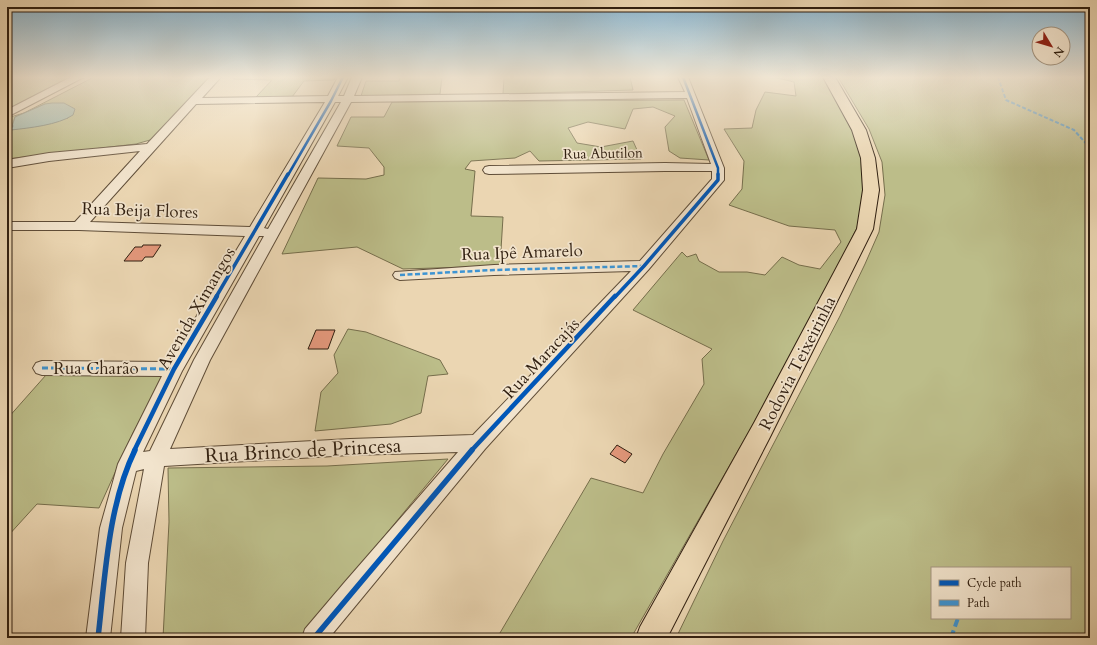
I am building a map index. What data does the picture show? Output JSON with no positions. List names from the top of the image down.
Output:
{
  "streets": {
    "main road": ["Rodovia Teixeirinha"],
    "street": [
      "Rua Abutilon",
      "Rua Beija Flores",
      "Rua Ipê Amarelo",
      "Avenida Ximangos",
      "Rua Maracajás",
      "Rua Charão",
      "Rua Brinco de Princesa"
    ]
  },
  "crossings": [
    ["Rua Abutilon", "Rua Maracajás"],
    ["Rua Beija Flores", "Avenida Ximangos"],
    ["Rua Ipê Amarelo", "Rua Maracajás"],
    ["Avenida Ximangos", "Rua Charão"],
    ["Avenida Ximangos", "Rua Brinco de Princesa"],
    ["Rua Maracajás", "Rua Brinco de Princesa"]
  ],
  "legend": ["Cycle path", "Path"],
  "north": "bottom right"
}
